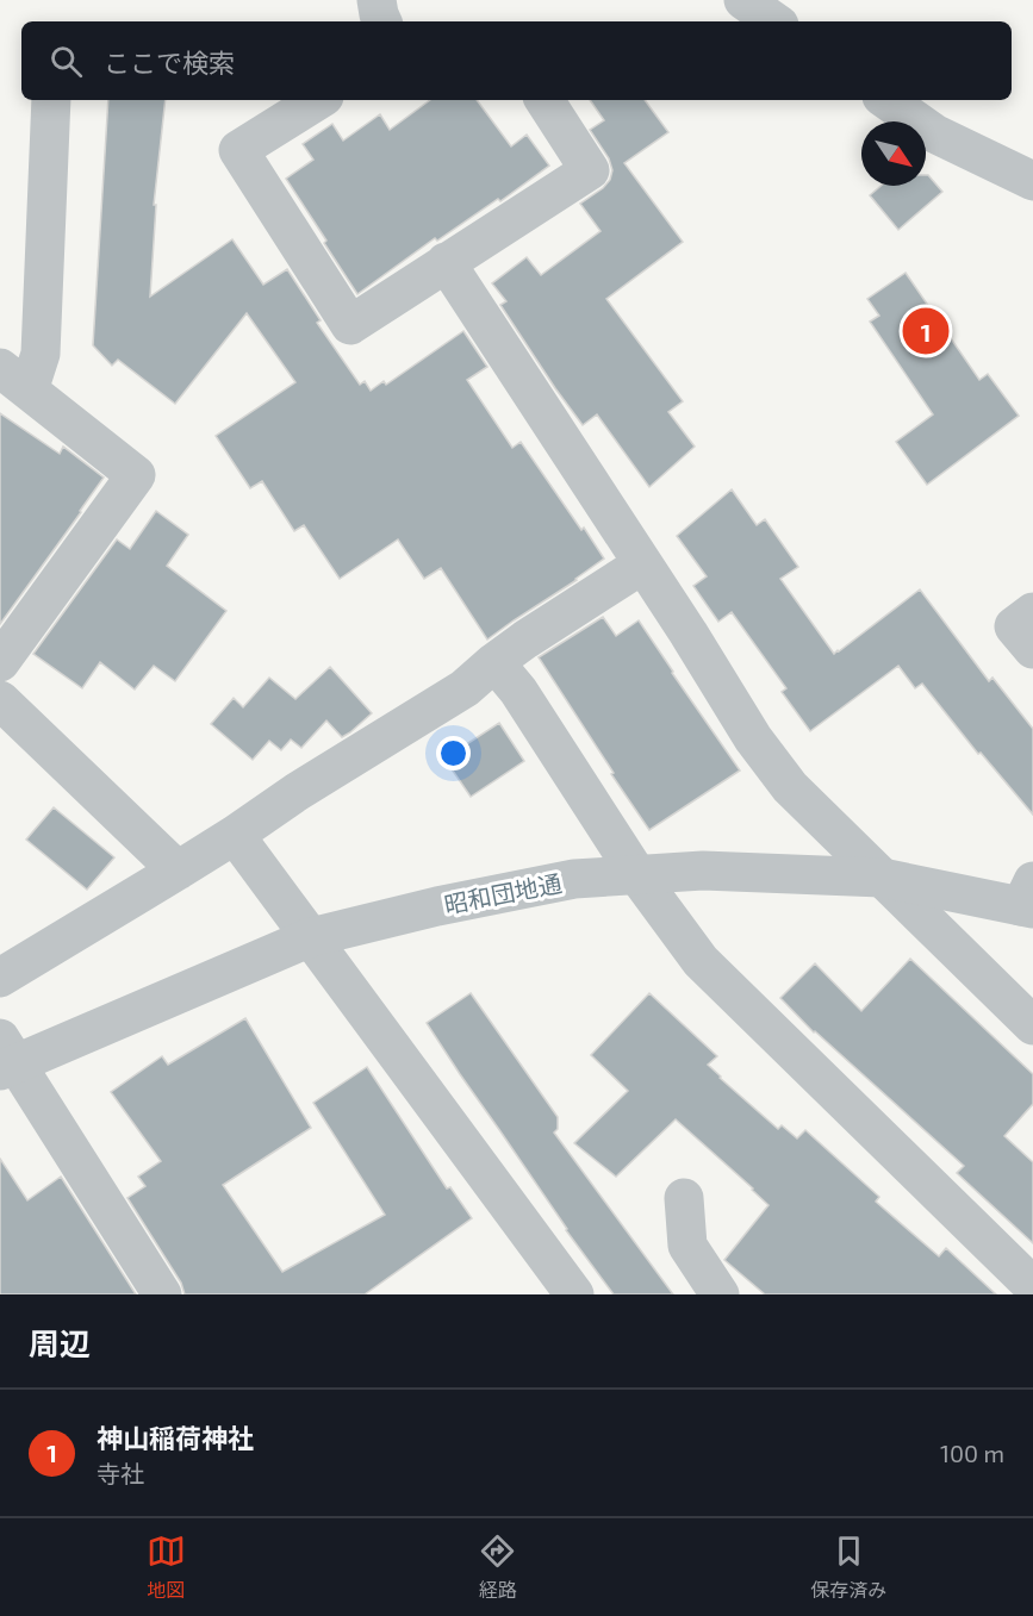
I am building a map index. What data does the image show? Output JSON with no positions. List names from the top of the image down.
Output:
{
  "streets": {
    "street": ["昭和団地通"]
  },
  "north": "bottom right",
  "page": {
    "search": "ここで検索",
    "pins": "1",
    "heading": "周辺",
    "list": [
      {
        "mark": "1",
        "name": "神山稲荷神社",
        "note": "寺社",
        "value": "100 m"
      }
    ],
    "nav": ["地図", "経路", "保存済み"]
  }
}
